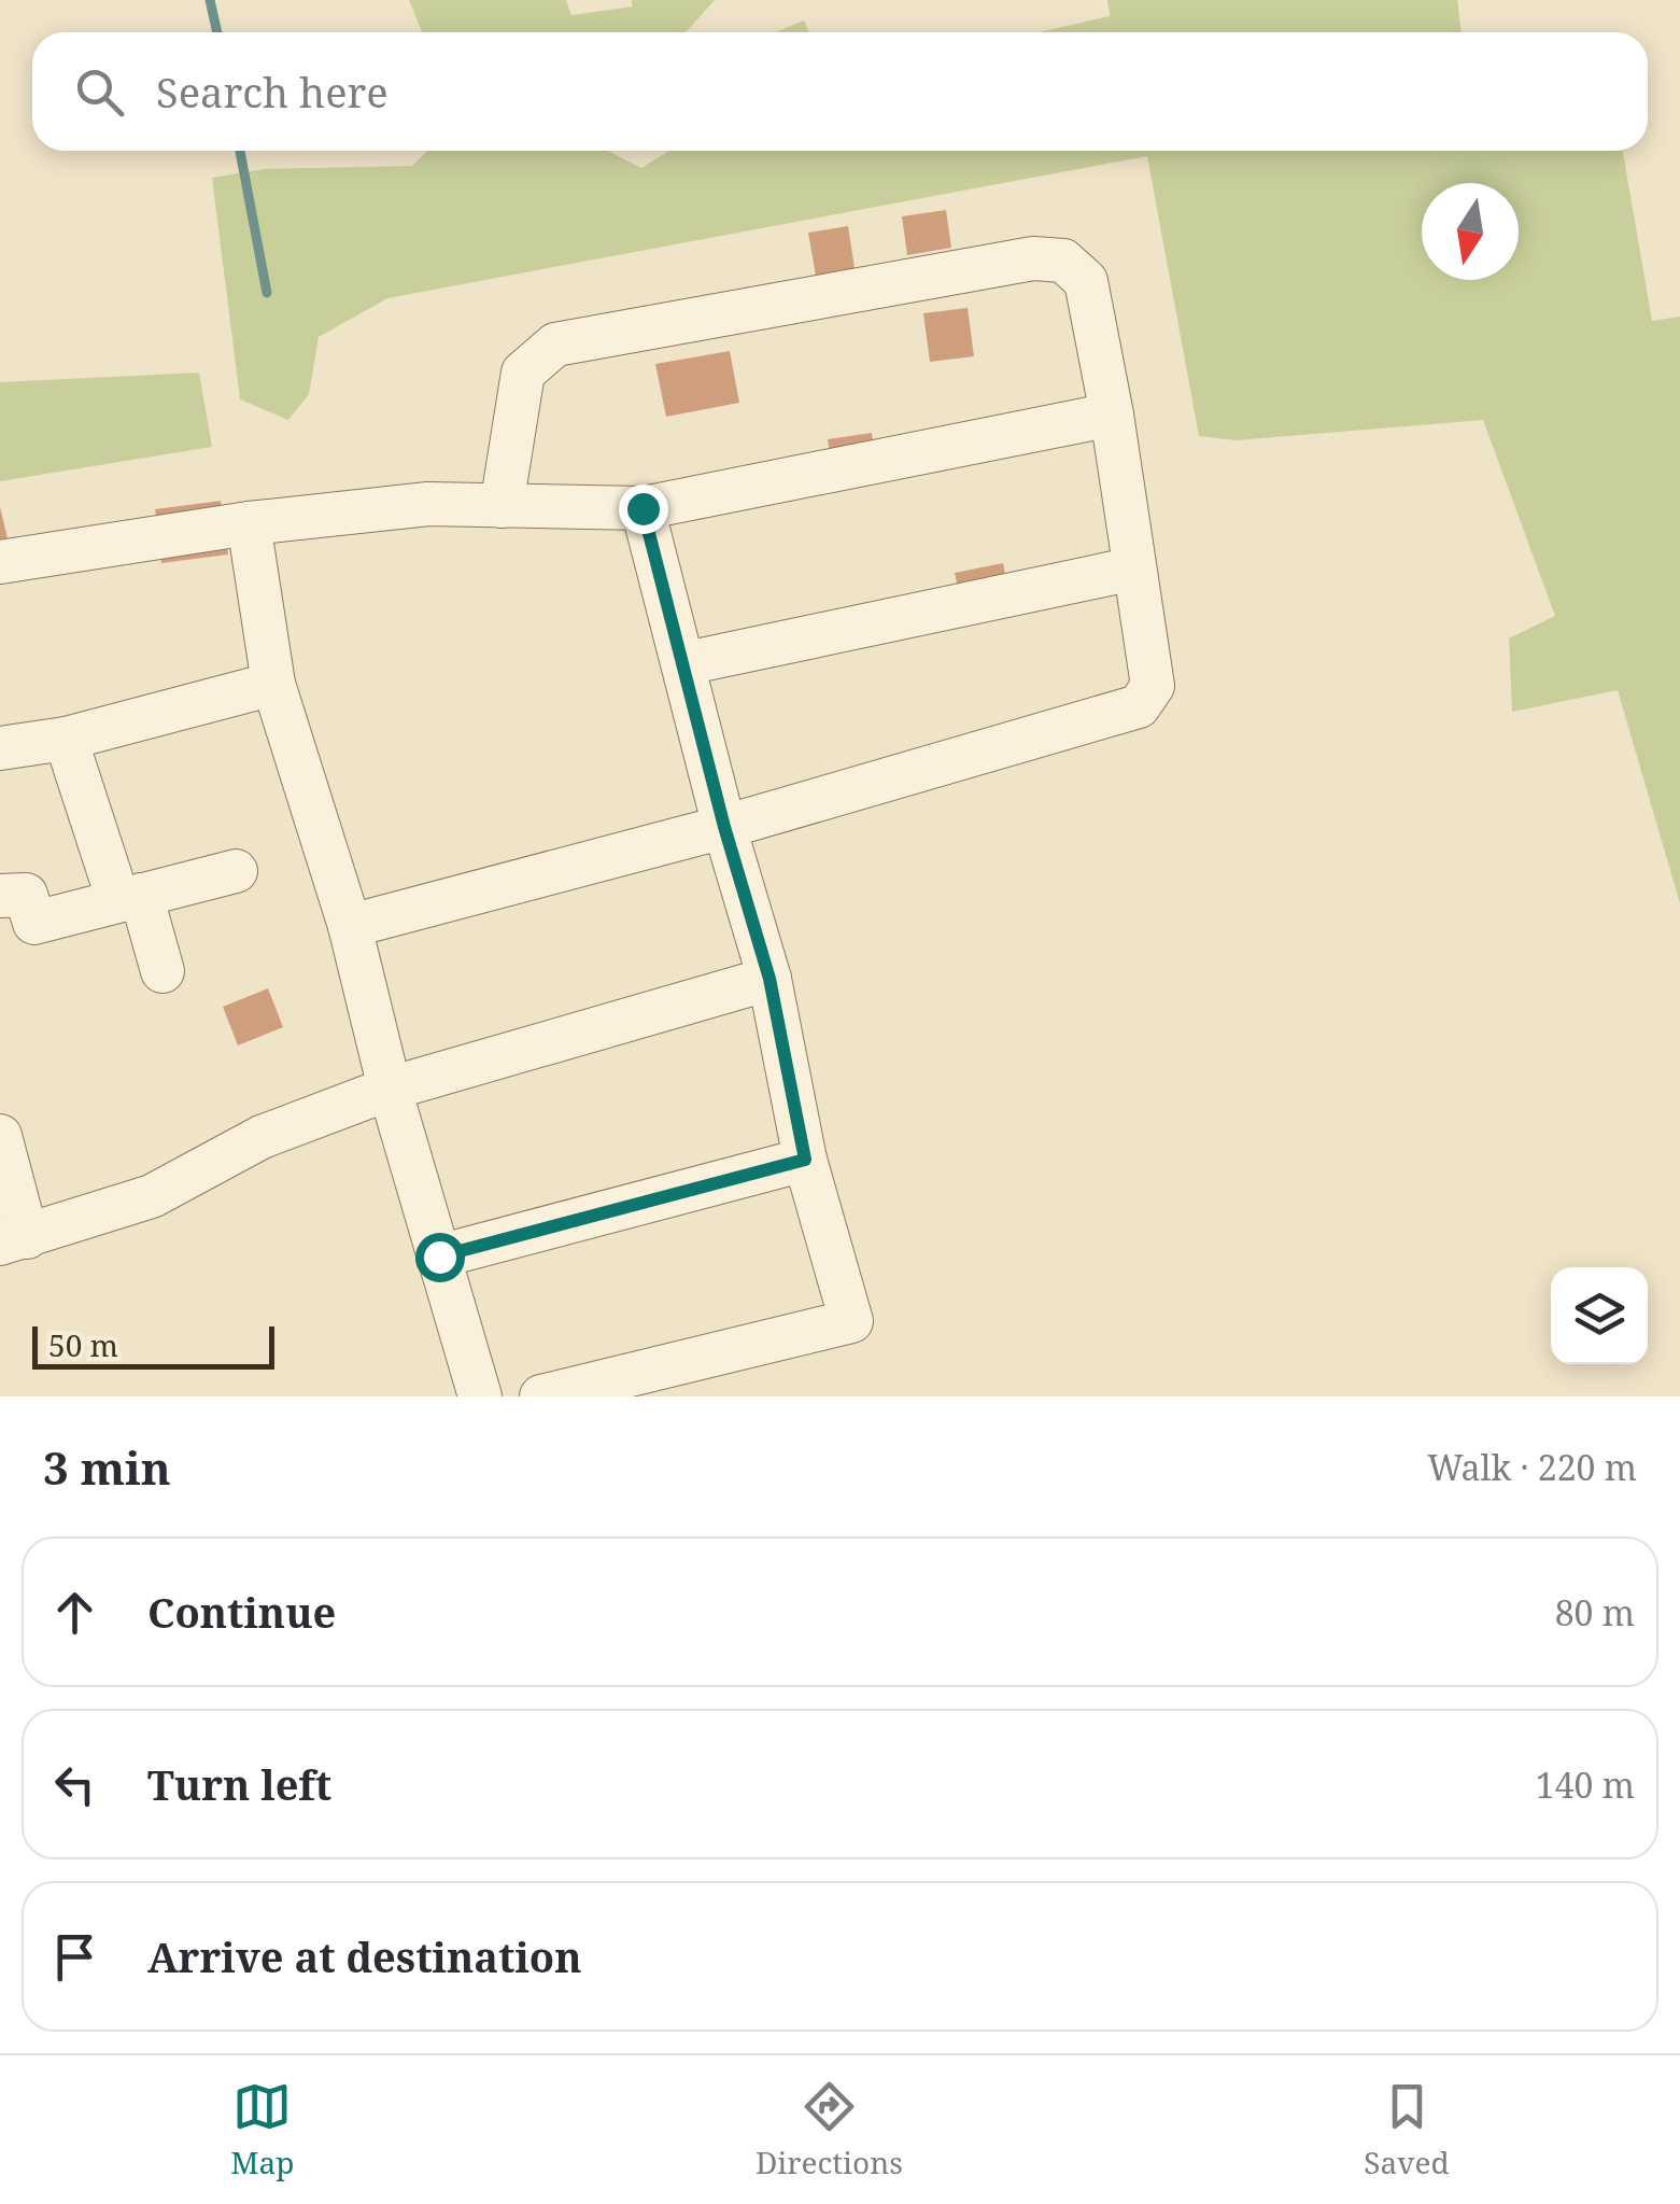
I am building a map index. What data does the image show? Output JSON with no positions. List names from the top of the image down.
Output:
{
  "scale_bar": "50 m",
  "north": "bottom",
  "page": {
    "search": "Search here",
    "scale": "50 m",
    "heading": ["3 min", "Walk · 220 m"],
    "list": [
      ["Continue", "80 m"],
      ["Turn left", "140 m"],
      "Arrive at destination"
    ],
    "nav": ["Map", "Directions", "Saved"]
  }
}
